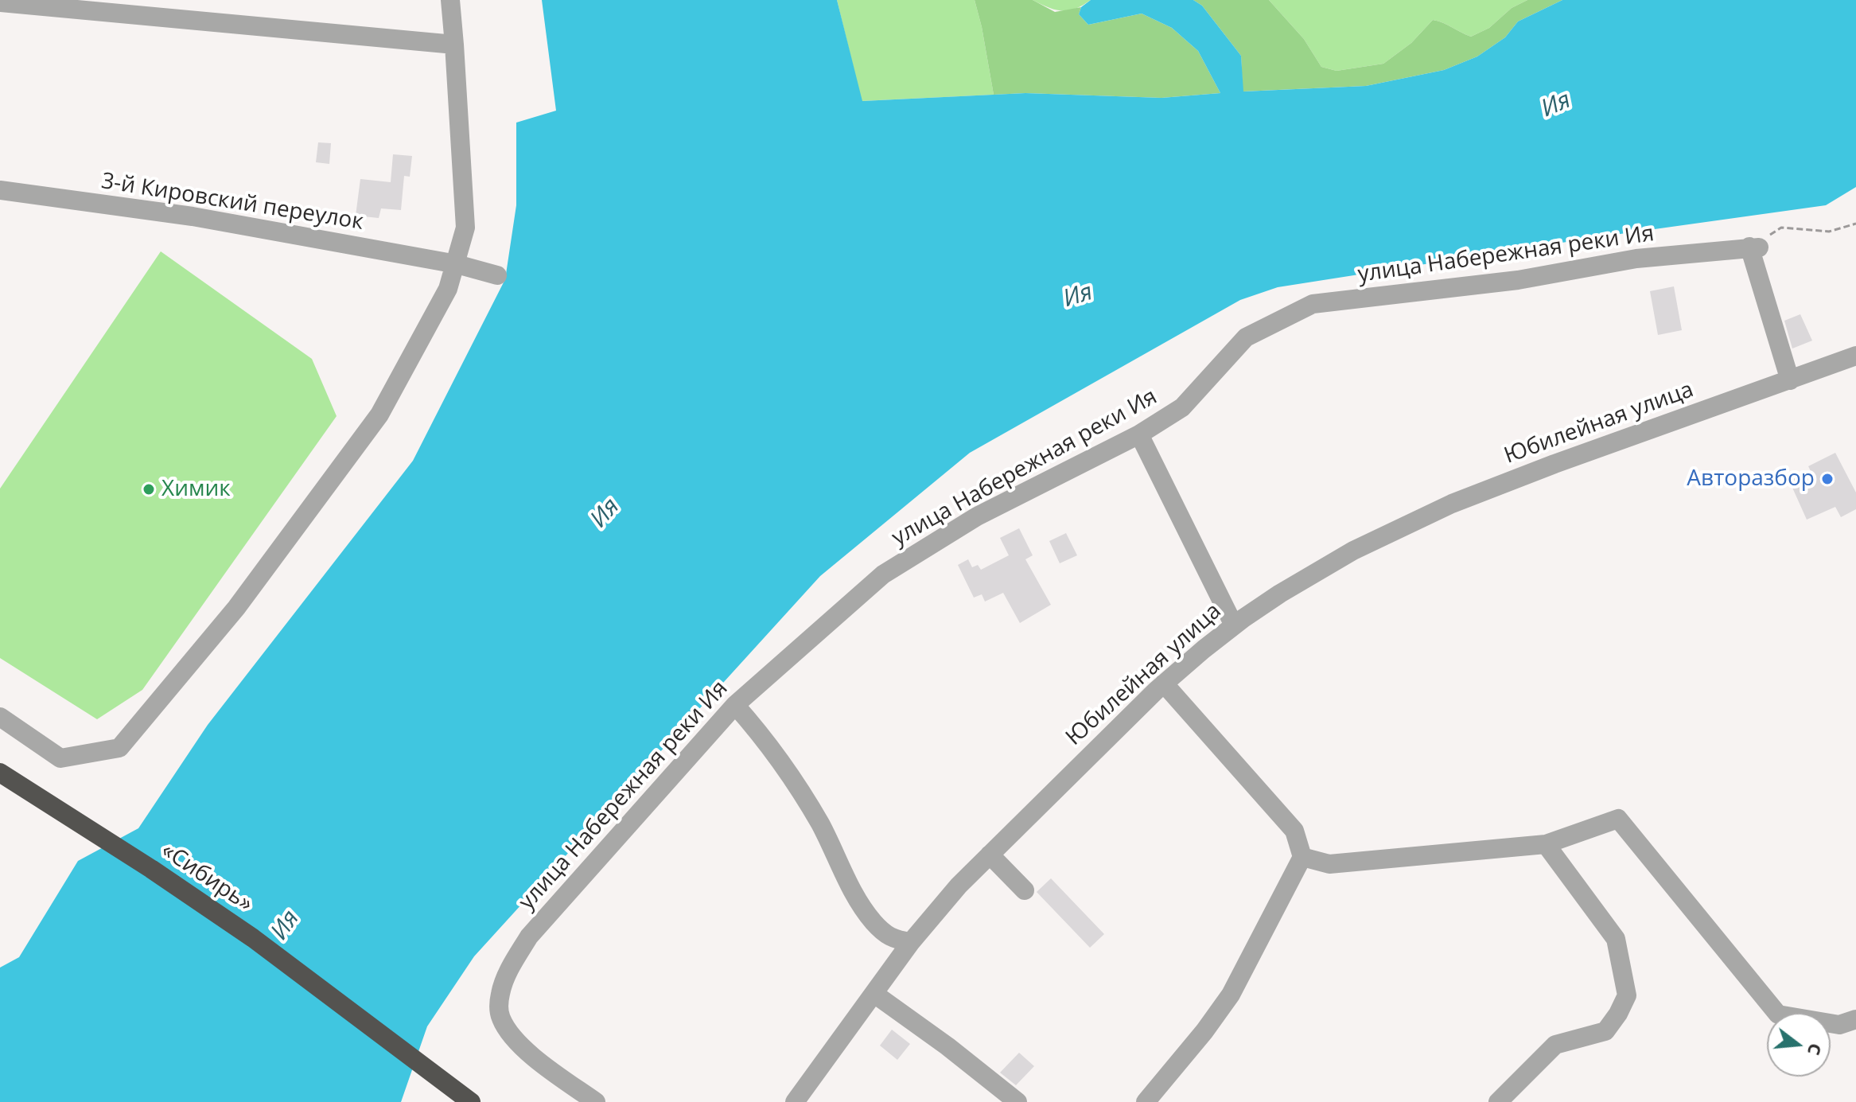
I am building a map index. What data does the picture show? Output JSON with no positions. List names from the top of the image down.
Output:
{
  "streets": {
    "highway": ["«Сибирь»"],
    "street": ["3-й Кировский переулок", "улица Набережная реки Ия", "Юбилейная улица"]
  },
  "water": ["Ия"],
  "places": ["Авторазбор", "Химик"],
  "north": "right"
}
